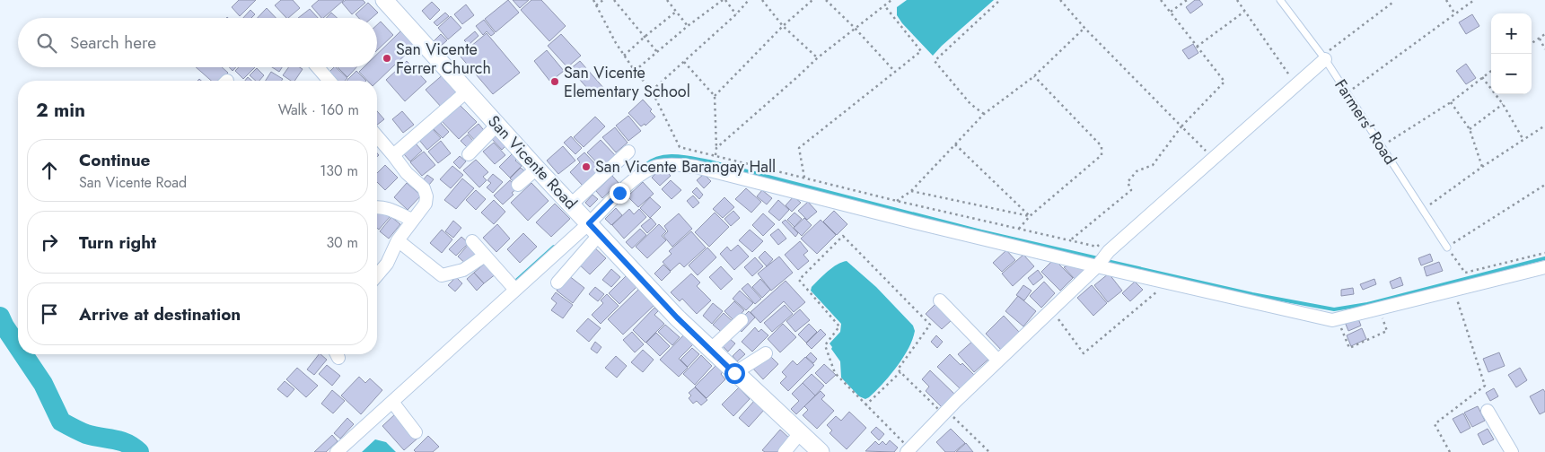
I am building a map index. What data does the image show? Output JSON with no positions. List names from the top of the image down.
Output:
{
  "streets": {
    "street": ["San Vicente Road"],
    "lane": ["Farmers' Road"]
  },
  "places": ["San Vicente Ferrer Church", "San Vicente Elementary School", "San Vicente Barangay Hall"],
  "page": {
    "map_buttons": ["+", "−"],
    "search": "Search here",
    "heading": ["2 min", "Walk · 160 m"],
    "list": [
      ["Continue", "San Vicente Road", "130 m"],
      ["Turn right", "30 m"],
      "Arrive at destination"
    ]
  }
}
